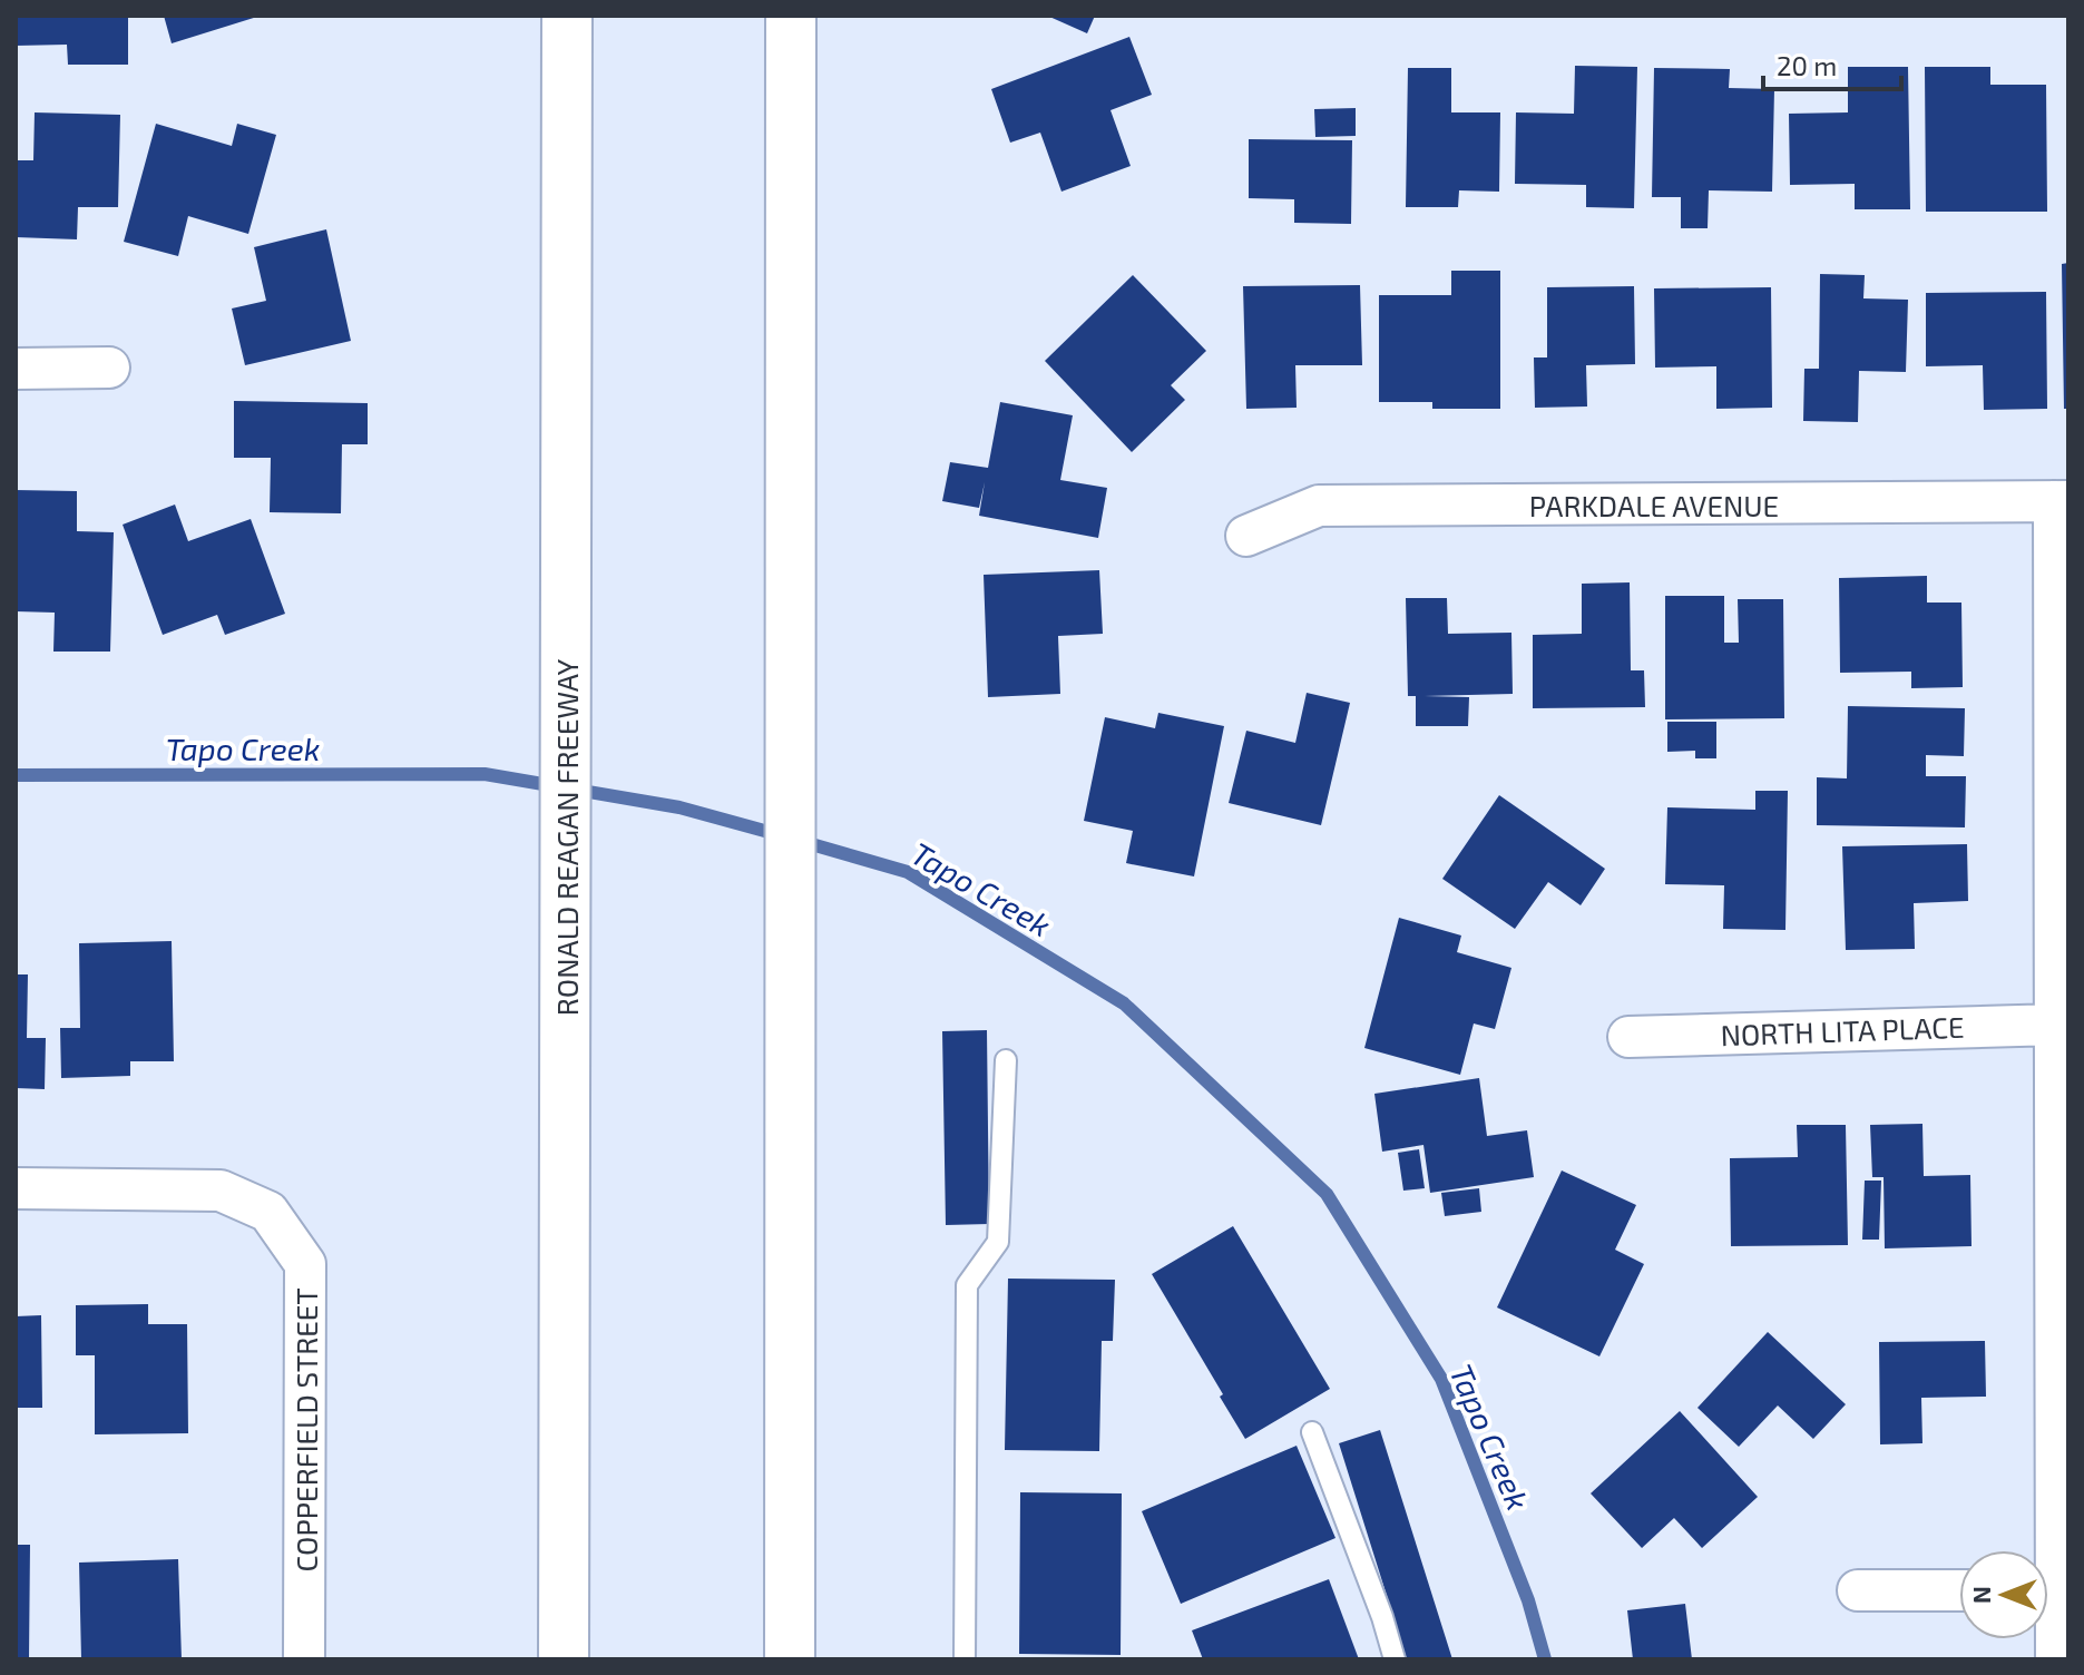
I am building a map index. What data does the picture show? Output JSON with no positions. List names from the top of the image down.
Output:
{
  "streets": {
    "highway": ["RONALD REAGAN FREEWAY"],
    "street": ["PARKDALE AVENUE", "NORTH LITA PLACE", "COPPERFIELD STREET"]
  },
  "water": ["Tapo Creek"],
  "scale_bar": "20 m",
  "north": "left"
}
